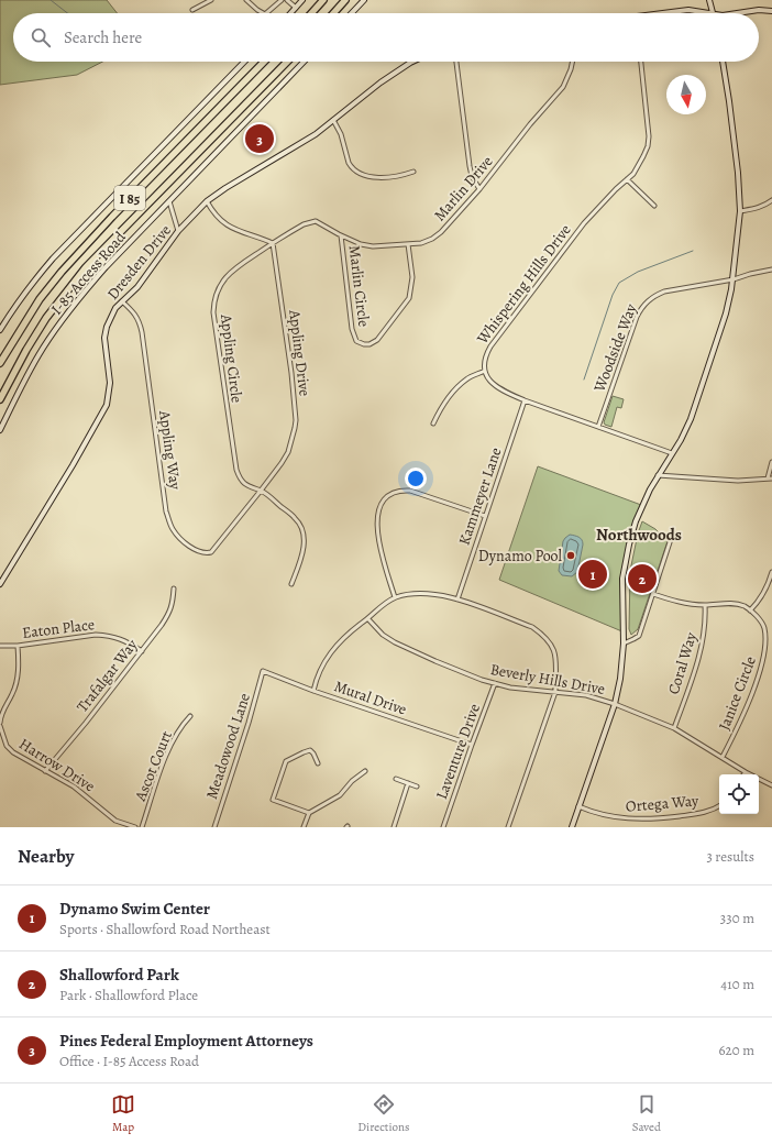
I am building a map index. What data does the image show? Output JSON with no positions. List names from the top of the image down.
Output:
{
  "streets": {
    "highway": ["I 85"],
    "street": [
      "Marlin Drive",
      "Dresden Drive",
      "I-85 Access Road",
      "Whispering Hills Drive",
      "Marlin Circle",
      "Woodside Way",
      "Appling Drive",
      "Appling Circle",
      "Appling Way",
      "Kammeyer Lane",
      "Eaton Place",
      "Coral Way",
      "Trafalgar Way",
      "Beverly Hills Drive",
      "Janice Circle",
      "Mural Drive",
      "Meadowood Lane",
      "Laventure Drive",
      "Harrow Drive",
      "Ascot Court",
      "Ortega Way"
    ]
  },
  "crossings": [
    ["Marlin Drive", "Marlin Circle"],
    ["Marlin Drive", "Appling Drive"],
    ["Marlin Drive", "Appling Circle"],
    ["Dresden Drive", "Appling Way"],
    ["Appling Drive", "Appling Circle"],
    ["Appling Drive", "Appling Way"],
    ["Eaton Place", "Trafalgar Way"],
    ["Coral Way", "Beverly Hills Drive"],
    ["Trafalgar Way", "Harrow Drive"],
    ["Beverly Hills Drive", "Janice Circle"],
    ["Beverly Hills Drive", "Laventure Drive"],
    ["Mural Drive", "Meadowood Lane"],
    ["Mural Drive", "Laventure Drive"]
  ],
  "districts": ["Northwoods"],
  "places": ["Dynamo Pool"],
  "north": "bottom",
  "page": {
    "search": "Search here",
    "pins": ["3", "1", "2"],
    "heading": ["Nearby", "3 results"],
    "list": [
      {
        "mark": "1",
        "name": "Dynamo Swim Center",
        "note": "Sports · Shallowford Road Northeast",
        "value": "330 m"
      },
      {
        "mark": "2",
        "name": "Shallowford Park",
        "note": "Park · Shallowford Place",
        "value": "410 m"
      },
      {
        "mark": "3",
        "name": "Pines Federal Employment Attorneys",
        "note": "Office · I-85 Access Road",
        "value": "620 m"
      }
    ],
    "nav": ["Map", "Directions", "Saved"]
  }
}
